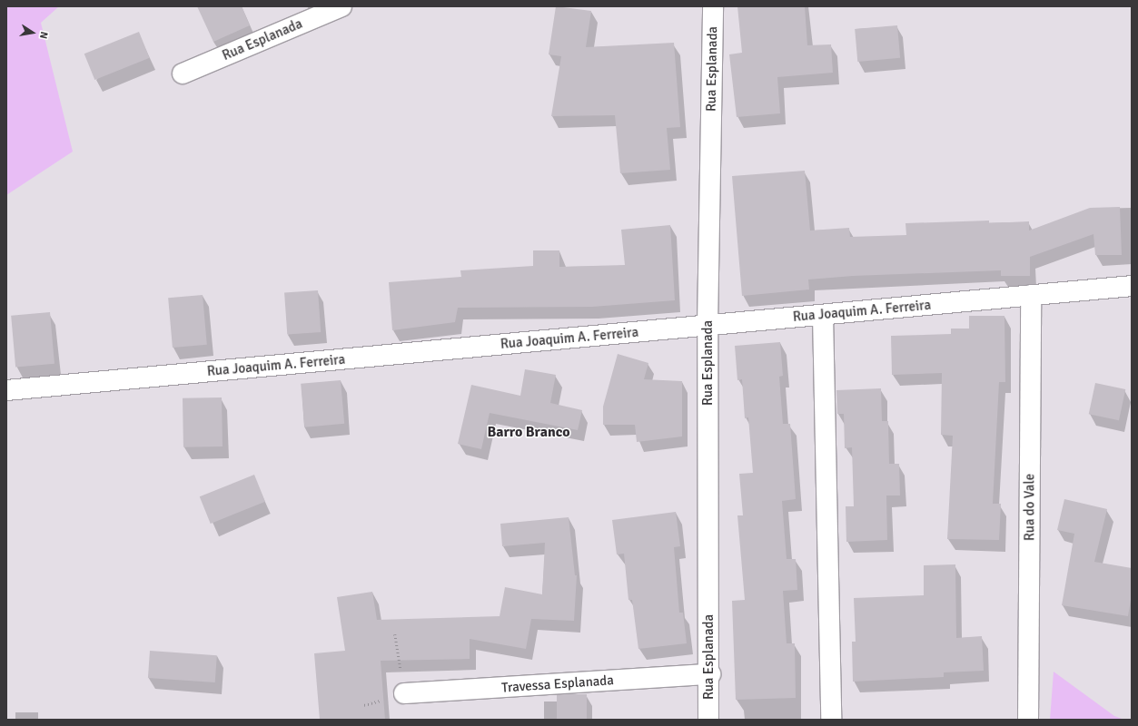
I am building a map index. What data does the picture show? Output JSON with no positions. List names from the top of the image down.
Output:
{
  "streets": {
    "street": [
      "Rua Esplanada",
      "Rua Joaquim A. Ferreira",
      "Rua do Vale",
      "Travessa Esplanada"
    ]
  },
  "crossings": [
    ["Rua Esplanada", "Rua Joaquim A. Ferreira"],
    ["Rua Esplanada", "Travessa Esplanada"],
    ["Rua Joaquim A. Ferreira", "Rua do Vale"]
  ],
  "districts": ["Barro Branco"],
  "north": "right"
}
